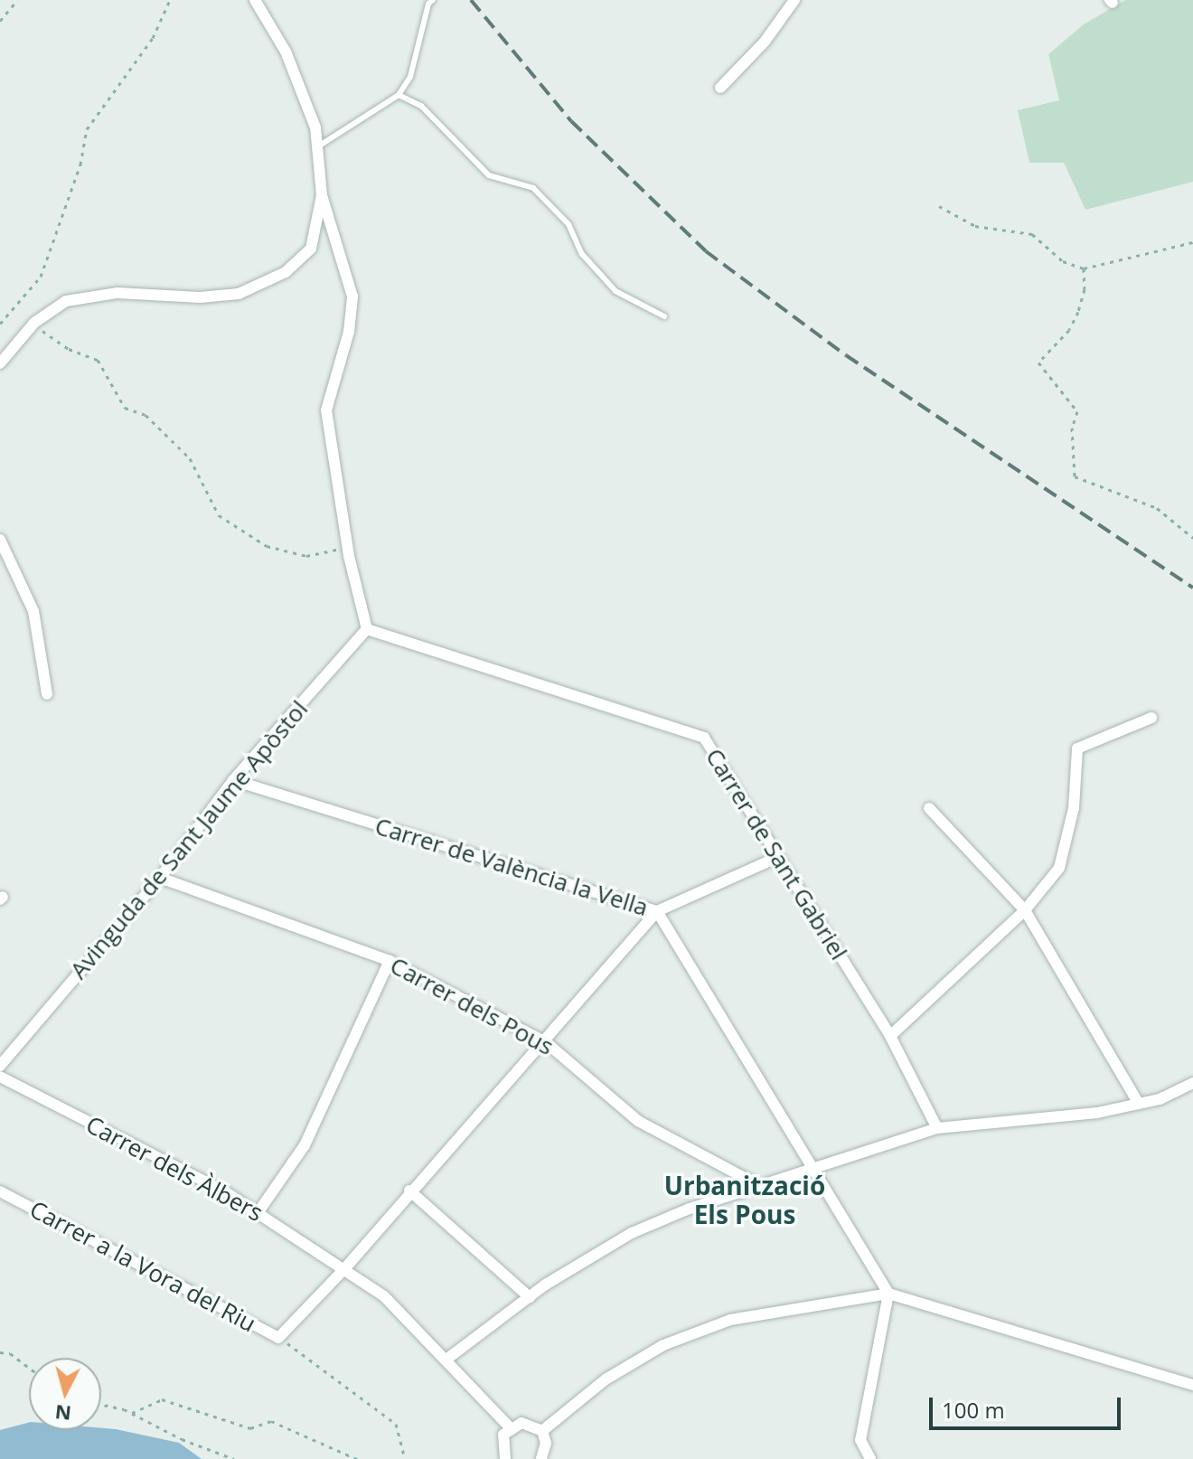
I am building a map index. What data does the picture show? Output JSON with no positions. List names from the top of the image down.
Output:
{
  "streets": {
    "street": [
      "Avinguda de Sant Jaume Apòstol",
      "Carrer de Sant Gabriel",
      "Carrer de València la Vella",
      "Carrer dels Pous",
      "Carrer dels Àlbers",
      "Carrer a la Vora del Riu"
    ]
  },
  "crossings": [
    ["Avinguda de Sant Jaume Apòstol", "Carrer de Sant Gabriel"],
    ["Avinguda de Sant Jaume Apòstol", "Carrer de València la Vella"],
    ["Avinguda de Sant Jaume Apòstol", "Carrer dels Pous"],
    ["Carrer de València la Vella", "Carrer a la Vora del Riu"],
    ["Carrer dels Pous", "Carrer a la Vora del Riu"],
    ["Carrer dels Àlbers", "Carrer a la Vora del Riu"]
  ],
  "districts": ["Urbanització Els Pous"],
  "scale_bar": "100 m",
  "north": "bottom"
}
